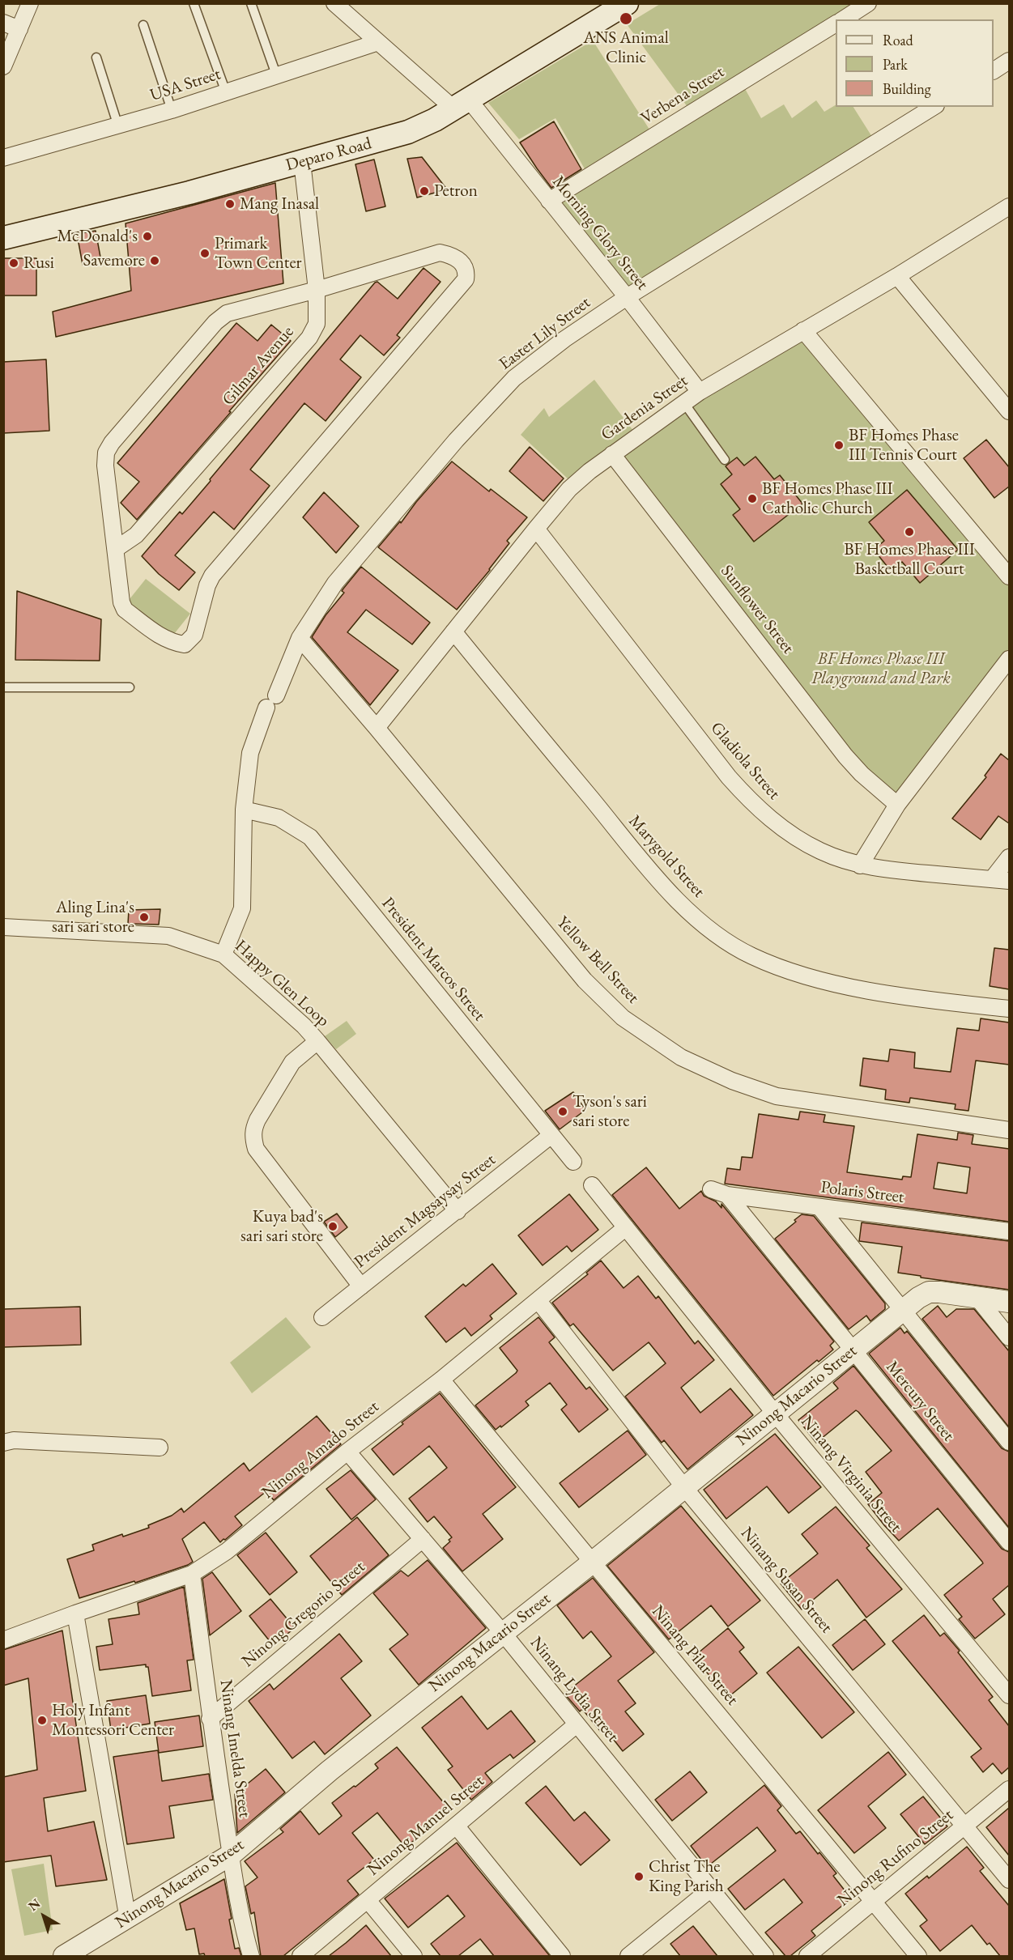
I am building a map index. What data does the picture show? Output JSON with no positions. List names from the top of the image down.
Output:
{
  "streets": {
    "main road": ["Deparo Road"],
    "street": [
      "USA Street",
      "Verbena Street",
      "Morning Glory Street",
      "Easter Lily Street",
      "Gilmar Avenue",
      "Gardenia Street",
      "Sunflower Street",
      "Gladiola Street",
      "Marygold Street",
      "President Marcos Street",
      "Yellow Bell Street",
      "Happy Glen Loop",
      "Polaris Street",
      "President Magsaysay Street",
      "Ninong Macario Street",
      "Mercury Street",
      "Ninong Amado Street",
      "Ninang Virginia Street",
      "Ninang Susan Street",
      "Ninong Gregorio Street",
      "Ninang Pilar Street",
      "Ninang Lydia Street",
      "Ninang Imelda Street",
      "Ninong Manuel Street",
      "Ninong Rufino Street"
    ]
  },
  "crossings": [
    ["USA Street", "Morning Glory Street"],
    ["Verbena Street", "Morning Glory Street"],
    ["Deparo Road", "Morning Glory Street"],
    ["Deparo Road", "Gilmar Avenue"],
    ["Morning Glory Street", "Easter Lily Street"],
    ["Morning Glory Street", "Gardenia Street"],
    ["Easter Lily Street", "President Marcos Street"],
    ["Easter Lily Street", "Yellow Bell Street"],
    ["Easter Lily Street", "Happy Glen Loop"],
    ["Gardenia Street", "Sunflower Street"],
    ["Gardenia Street", "Gladiola Street"],
    ["Gardenia Street", "Marygold Street"],
    ["Gardenia Street", "Yellow Bell Street"],
    ["President Marcos Street", "President Magsaysay Street"],
    ["Happy Glen Loop", "President Magsaysay Street"],
    ["Polaris Street", "Mercury Street"],
    ["Ninong Macario Street", "Mercury Street"],
    ["Ninong Macario Street", "Ninang Virginia Street"],
    ["Ninong Macario Street", "Ninang Susan Street"],
    ["Ninong Macario Street", "Ninang Pilar Street"],
    ["Ninong Macario Street", "Ninang Lydia Street"],
    ["Ninong Macario Street", "Ninang Imelda Street"],
    ["Ninong Amado Street", "Ninang Virginia Street"],
    ["Ninong Amado Street", "Ninang Susan Street"],
    ["Ninong Amado Street", "Ninang Pilar Street"],
    ["Ninong Amado Street", "Ninang Lydia Street"],
    ["Ninong Amado Street", "Ninang Imelda Street"],
    ["Ninang Susan Street", "Ninong Rufino Street"],
    ["Ninong Gregorio Street", "Ninang Lydia Street"],
    ["Ninong Gregorio Street", "Ninang Imelda Street"],
    ["Ninang Pilar Street", "Ninong Rufino Street"],
    ["Ninang Lydia Street", "Ninong Manuel Street"]
  ],
  "parks": ["BF Homes Phase III Playground and Park"],
  "places": [
    "ANS Animal Clinic",
    "Petron",
    "Mang Inasal",
    "McDonald's",
    "Primark Town Center",
    "Savemore",
    "Rusi",
    "BF Homes Phase III Tennis Court",
    "BF Homes Phase III Catholic Church",
    "BF Homes Phase III Basketball Court",
    "Aling Lina's sari sari store",
    "Tyson's sari sari store",
    "Kuya bad's sari sari store",
    "Holy Infant Montessori Center",
    "Christ The King Parish"
  ],
  "legend": ["Road", "Park", "Building"],
  "north": "top left"
}
